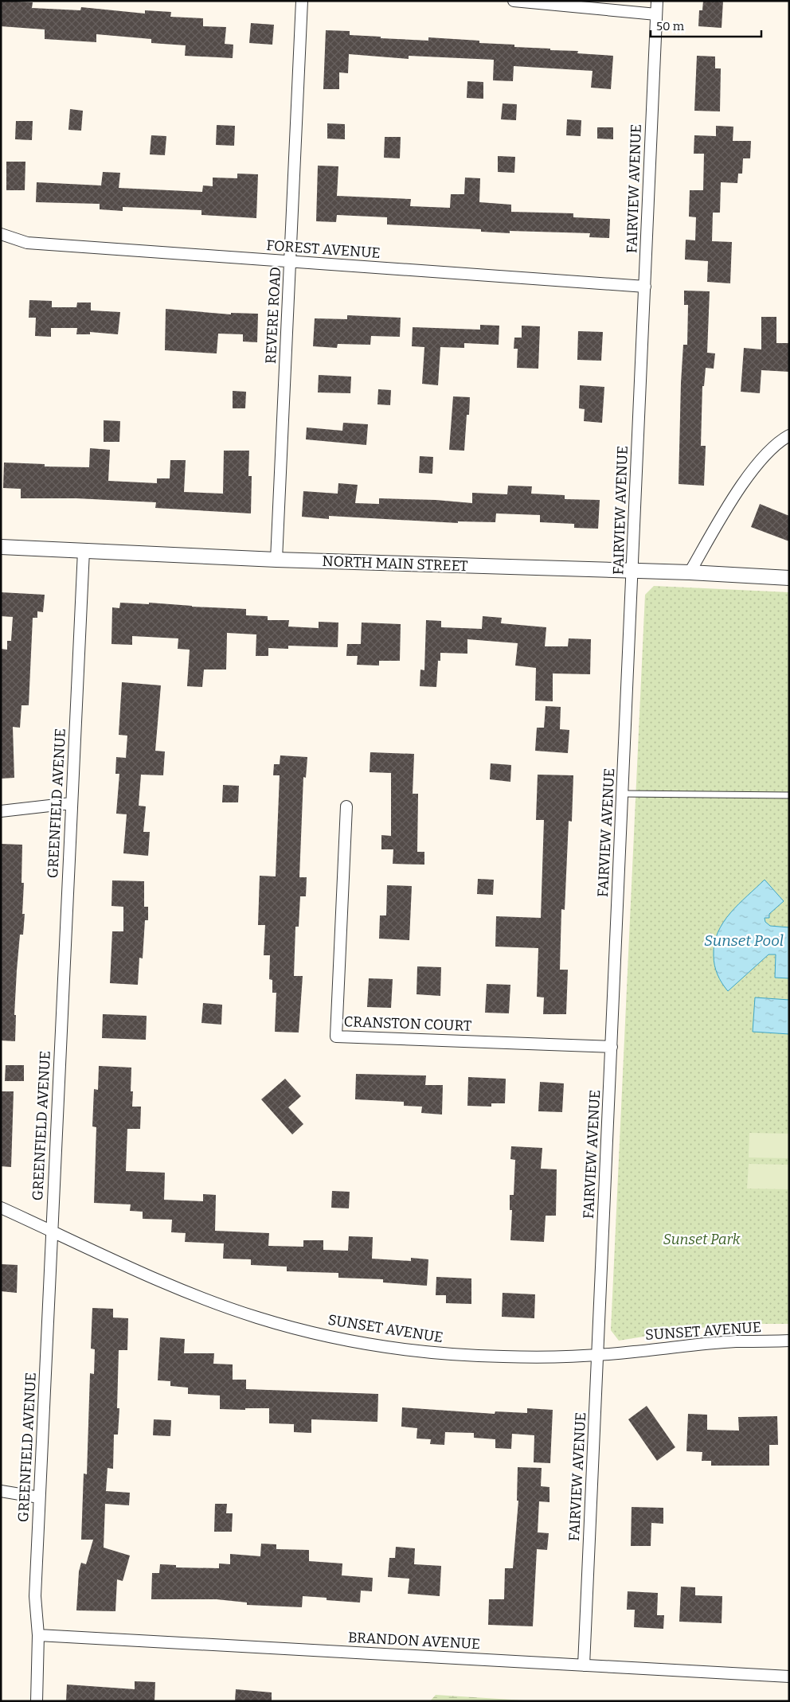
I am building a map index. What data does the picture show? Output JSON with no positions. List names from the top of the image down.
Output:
{
  "streets": {
    "street": [
      "FAIRVIEW AVENUE",
      "FOREST AVENUE",
      "REVERE ROAD",
      "NORTH MAIN STREET",
      "GREENFIELD AVENUE",
      "CRANSTON COURT",
      "SUNSET AVENUE",
      "BRANDON AVENUE"
    ]
  },
  "crossings": [
    ["FAIRVIEW AVENUE", "FOREST AVENUE"],
    ["FAIRVIEW AVENUE", "NORTH MAIN STREET"],
    ["FAIRVIEW AVENUE", "CRANSTON COURT"],
    ["FAIRVIEW AVENUE", "SUNSET AVENUE"],
    ["FAIRVIEW AVENUE", "BRANDON AVENUE"],
    ["FOREST AVENUE", "REVERE ROAD"],
    ["REVERE ROAD", "NORTH MAIN STREET"],
    ["NORTH MAIN STREET", "GREENFIELD AVENUE"],
    ["GREENFIELD AVENUE", "SUNSET AVENUE"],
    ["GREENFIELD AVENUE", "BRANDON AVENUE"]
  ],
  "water": ["Sunset Pool"],
  "parks": ["Sunset Park"],
  "scale_bar": "50 m"
}
